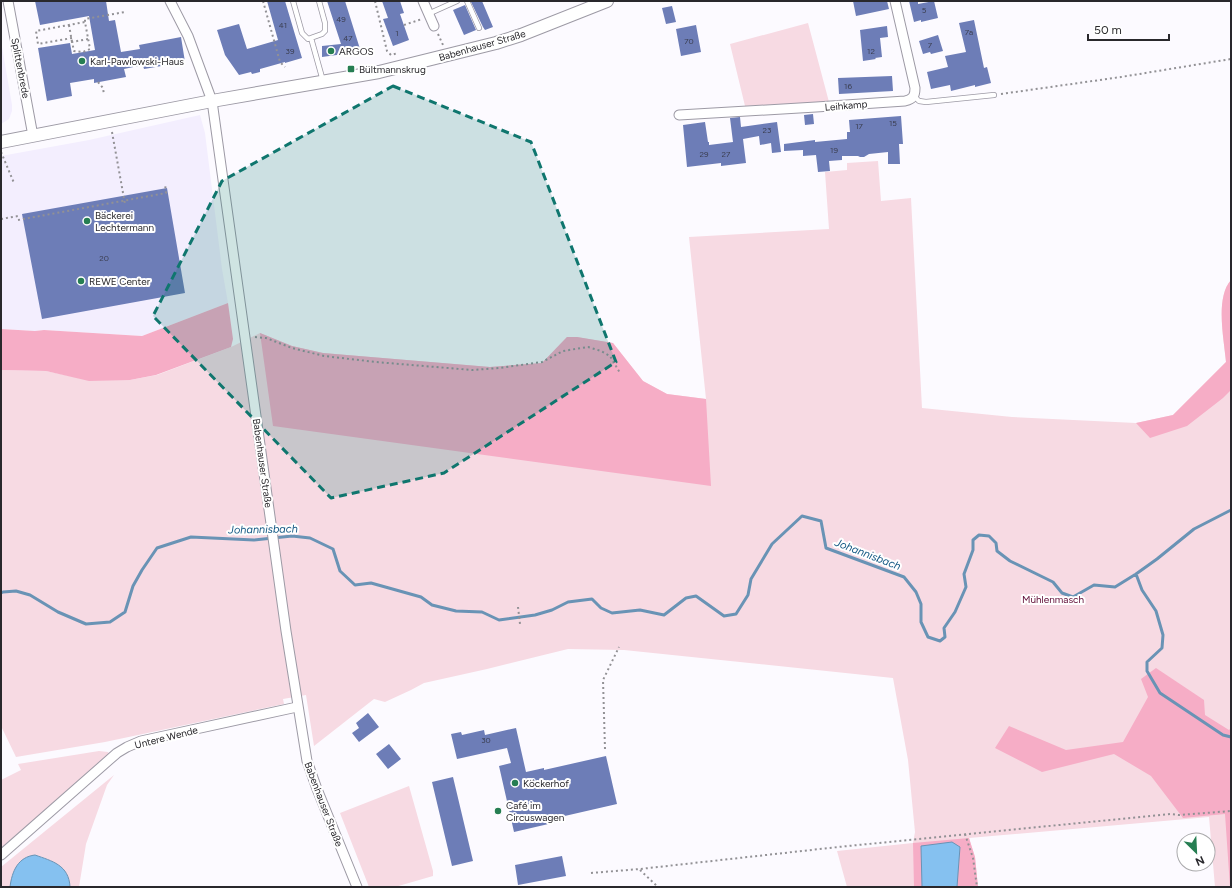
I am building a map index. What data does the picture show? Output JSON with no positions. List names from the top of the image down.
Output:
{
  "streets": {
    "main road": ["Babenhauser Straße"],
    "street": ["Splittenbrede", "Leihkamp", "Untere Wende"]
  },
  "crossings": [
    ["Babenhauser Straße", "Untere Wende"]
  ],
  "water": ["Johannisbach"],
  "parks": ["Mühlenmasch"],
  "places": {
    "other": [
      "ARGOS",
      "Karl-Pawlowski-Haus",
      "Bäckerei Lechtermann",
      "REWE Center",
      "Köckerhof",
      "Café im Circuswagen"
    ],
    "transit": ["Bültmannskrug"]
  },
  "house_numbers": [
    "5",
    "49",
    "41",
    "7a",
    "1",
    "47",
    "70",
    "7",
    "39",
    "12",
    "16",
    "15",
    "17",
    "23",
    "19",
    "29",
    "27",
    "20",
    "30"
  ],
  "scale_bar": "50 m",
  "north": "bottom right"
}
